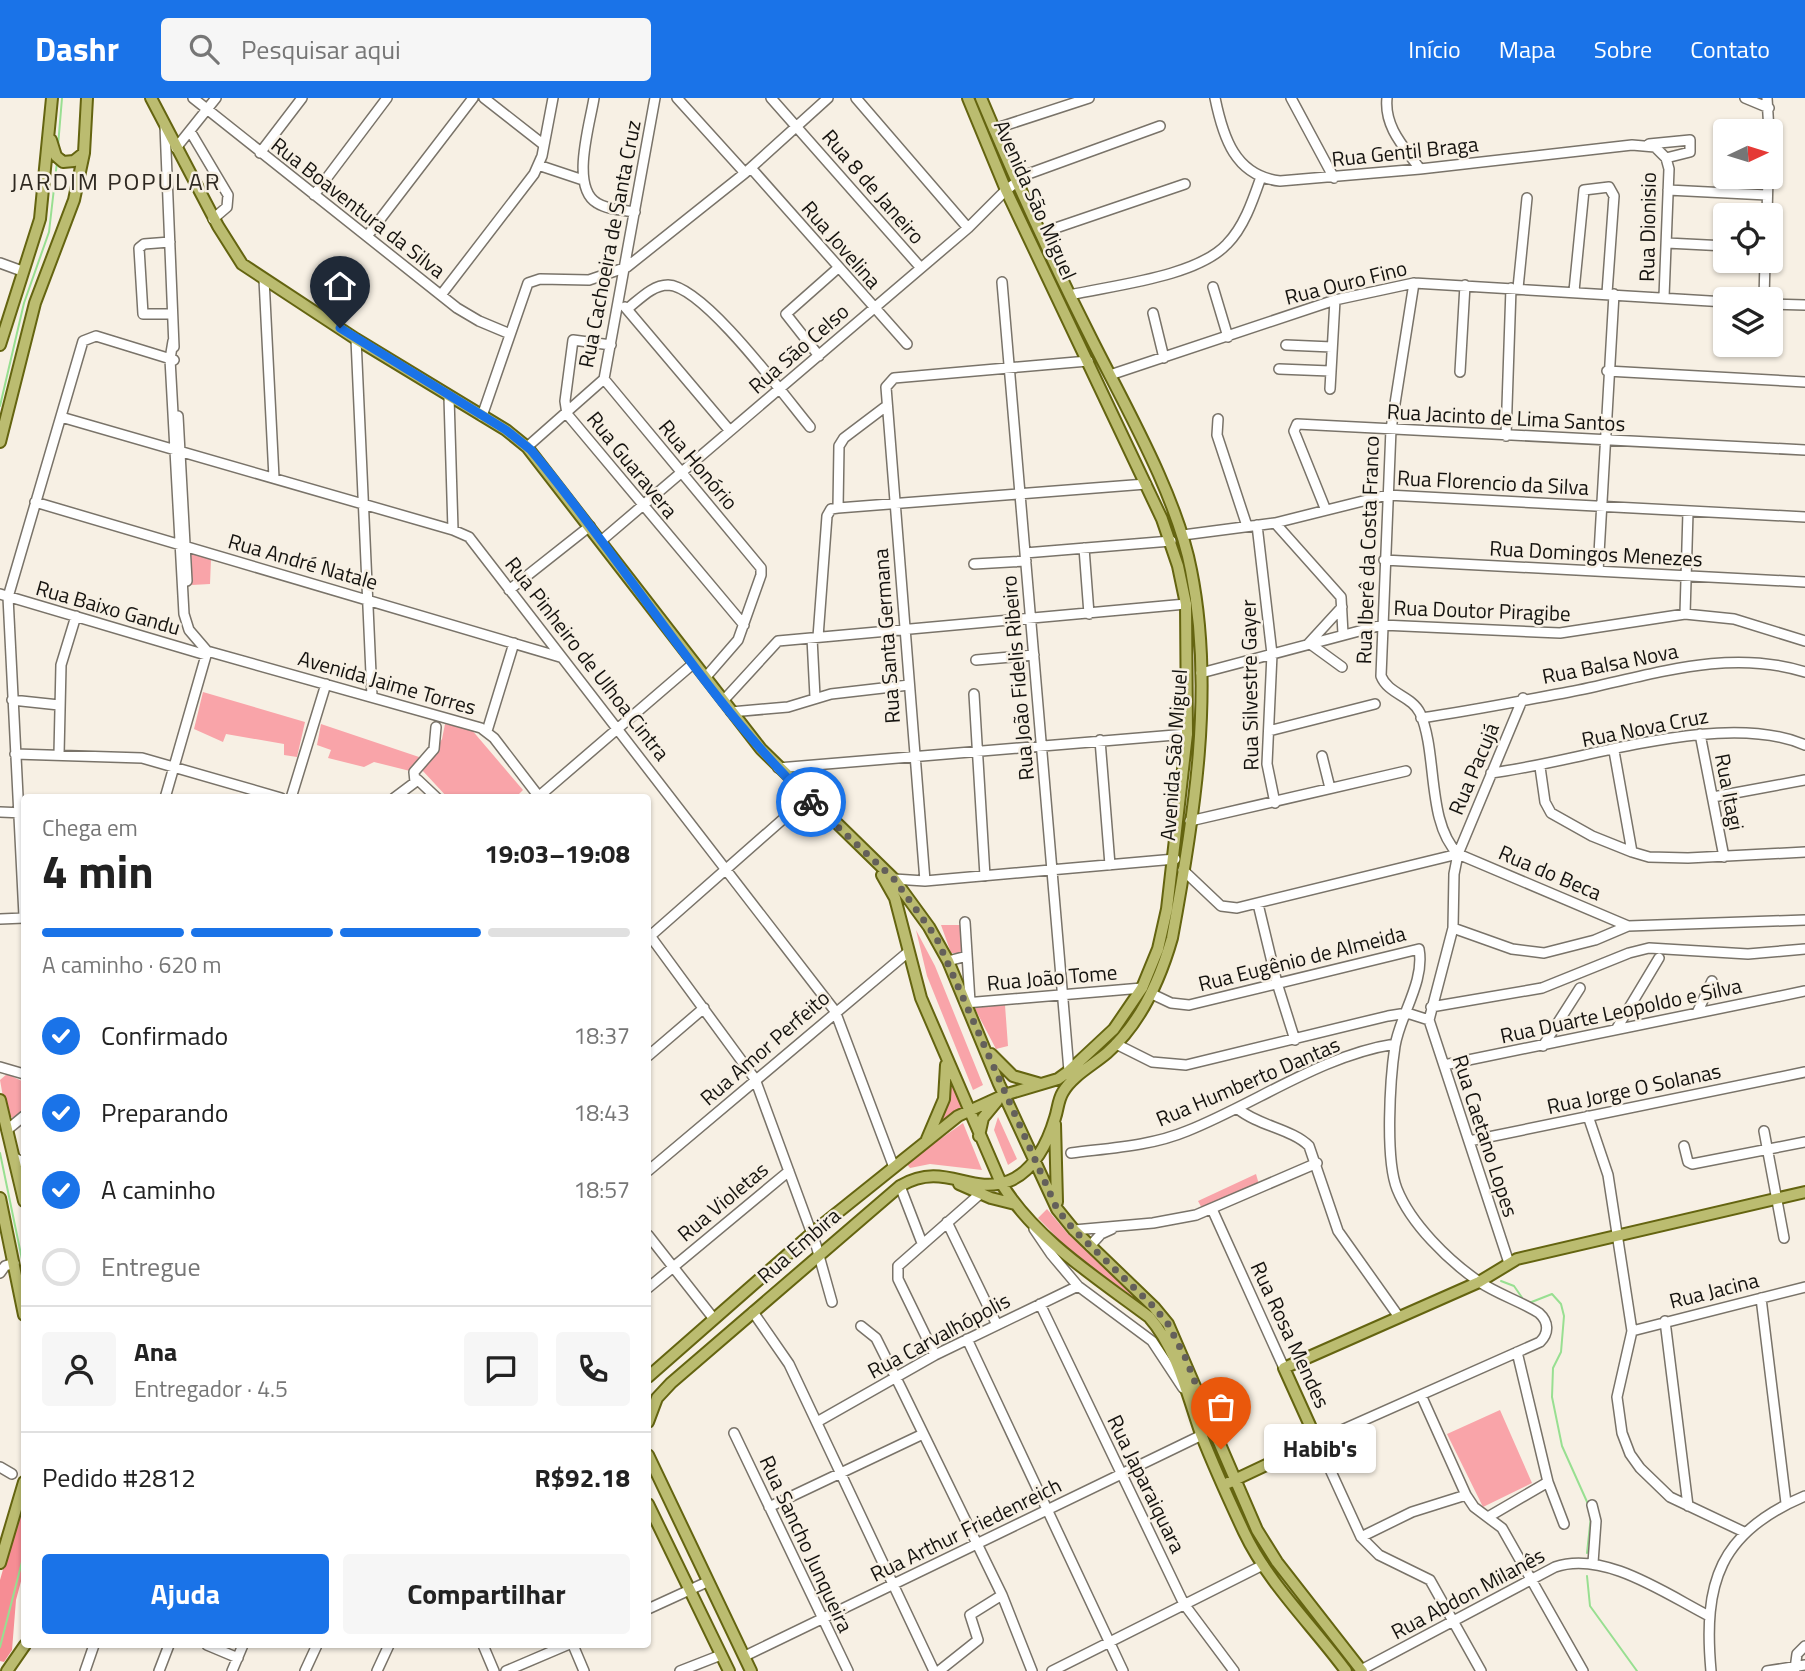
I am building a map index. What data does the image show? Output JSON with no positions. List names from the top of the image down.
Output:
{
  "streets": {
    "main road": ["Avenida São Miguel", "Rua Embira", "Rua Rosa Mendes"],
    "street": [
      "Rua Gentil Braga",
      "Rua 8 de Janeiro",
      "Rua Boaventura da Silva",
      "Rua Dionisio",
      "Rua Cachoeira de Santa Cruz",
      "Rua Jovelina",
      "Rua Ouro Fino",
      "Rua São Celso",
      "Rua Jacinto de Lima Santos",
      "Rua Guaravera",
      "Rua Honório",
      "Rua Florencio da Silva",
      "Rua Iberê da Costa Franco",
      "Rua Domingos Menezes",
      "Rua André Natale",
      "Rua Baixo Gandu",
      "Rua Doutor Piragibe",
      "Rua Santa Germana",
      "Rua Pinheiro de Ulhoa Cintra",
      "Rua Balsa Nova",
      "Rua João Fidelis Ribeiro",
      "Avenida Jaime Torres",
      "Rua Silvestre Gayer",
      "Rua Nova Cruz",
      "Rua Pacujá",
      "Rua Itagi",
      "Rua do Beca",
      "Rua Eugênio de Almeida",
      "Rua João Tome",
      "Rua Duarte Leopoldo e Silva",
      "Rua Amor Perfeito",
      "Rua Humberto Dantas",
      "Rua Jorge O Solanas",
      "Rua Caetano Lopes",
      "Rua Violetas",
      "Rua Jacina",
      "Rua Carvalhópolis",
      "Rua Japaraiquara",
      "Rua Arthur Friedenreich",
      "Rua Sancho Junqueira",
      "Rua Abdon Milanês"
    ]
  },
  "crossings": [
    ["Rua Gentil Braga", "Rua Dionisio"],
    ["Rua 8 de Janeiro", "Rua São Celso"],
    ["Avenida São Miguel", "Rua Ouro Fino"],
    ["Avenida São Miguel", "Rua São Celso"],
    ["Avenida São Miguel", "Rua Florencio da Silva"],
    ["Avenida São Miguel", "Rua Doutor Piragibe"],
    ["Avenida São Miguel", "Rua João Fidelis Ribeiro"],
    ["Avenida São Miguel", "Rua Eugênio de Almeida"],
    ["Avenida São Miguel", "Rua João Tome"],
    ["Avenida São Miguel", "Rua Embira"],
    ["Rua Dionisio", "Rua Ouro Fino"],
    ["Rua Cachoeira de Santa Cruz", "Rua Guaravera"],
    ["Rua Cachoeira de Santa Cruz", "Rua Honório"],
    ["Rua Jovelina", "Rua São Celso"],
    ["Rua Ouro Fino", "Rua Iberê da Costa Franco"],
    ["Rua São Celso", "Rua Guaravera"],
    ["Rua São Celso", "Rua Honório"],
    ["Rua Jacinto de Lima Santos", "Rua Florencio da Silva"],
    ["Rua Jacinto de Lima Santos", "Rua Iberê da Costa Franco"],
    ["Rua Guaravera", "Rua Honório"],
    ["Rua Florencio da Silva", "Rua Iberê da Costa Franco"],
    ["Rua Florencio da Silva", "Rua Silvestre Gayer"],
    ["Rua Iberê da Costa Franco", "Rua Domingos Menezes"],
    ["Rua Iberê da Costa Franco", "Rua Doutor Piragibe"],
    ["Rua Iberê da Costa Franco", "Rua Balsa Nova"],
    ["Rua André Natale", "Rua Pinheiro de Ulhoa Cintra"],
    ["Rua André Natale", "Avenida Jaime Torres"],
    ["Rua Baixo Gandu", "Avenida Jaime Torres"],
    ["Rua Doutor Piragibe", "Rua Silvestre Gayer"],
    ["Rua Santa Germana", "Rua João Fidelis Ribeiro"],
    ["Rua Pinheiro de Ulhoa Cintra", "Avenida Jaime Torres"],
    ["Rua Pinheiro de Ulhoa Cintra", "Rua Amor Perfeito"],
    ["Rua Pinheiro de Ulhoa Cintra", "Rua Embira"],
    ["Rua Balsa Nova", "Rua Pacujá"],
    ["Rua João Fidelis Ribeiro", "Rua João Tome"],
    ["Rua Nova Cruz", "Rua Pacujá"],
    ["Rua Nova Cruz", "Rua Itagi"],
    ["Rua Pacujá", "Rua do Beca"],
    ["Rua Pacujá", "Rua Caetano Lopes"],
    ["Rua Eugênio de Almeida", "Rua João Tome"],
    ["Rua Duarte Leopoldo e Silva", "Rua Caetano Lopes"],
    ["Rua Jorge O Solanas", "Rua Caetano Lopes"],
    ["Rua Rosa Mendes", "Rua Abdon Milanês"],
    ["Rua Carvalhópolis", "Rua Japaraiquara"],
    ["Rua Japaraiquara", "Rua Arthur Friedenreich"],
    ["Rua Arthur Friedenreich", "Rua Sancho Junqueira"]
  ],
  "districts": ["JARDIM POPULAR"],
  "places": ["Habib's"],
  "north": "right",
  "page": {
    "header": "Dashr",
    "search": "Pesquisar aqui",
    "nav": [
      "Início",
      "Mapa",
      "Sobre",
      "Contato"
    ],
    "heading": ["4 min", "Chega em", "19:03–19:08"],
    "panel": [
      "Ana",
      "Entregador · 4.5",
      "Pedido #2812",
      "R$92.18"
    ],
    "bar": "A caminho · 620 m",
    "list": [
      ["Confirmado", "18:37"],
      ["Preparando", "18:43"],
      ["A caminho", "18:57"],
      "Entregue"
    ],
    "bubble": "Habib's",
    "buttons": ["Ajuda", "Compartilhar"]
  }
}
